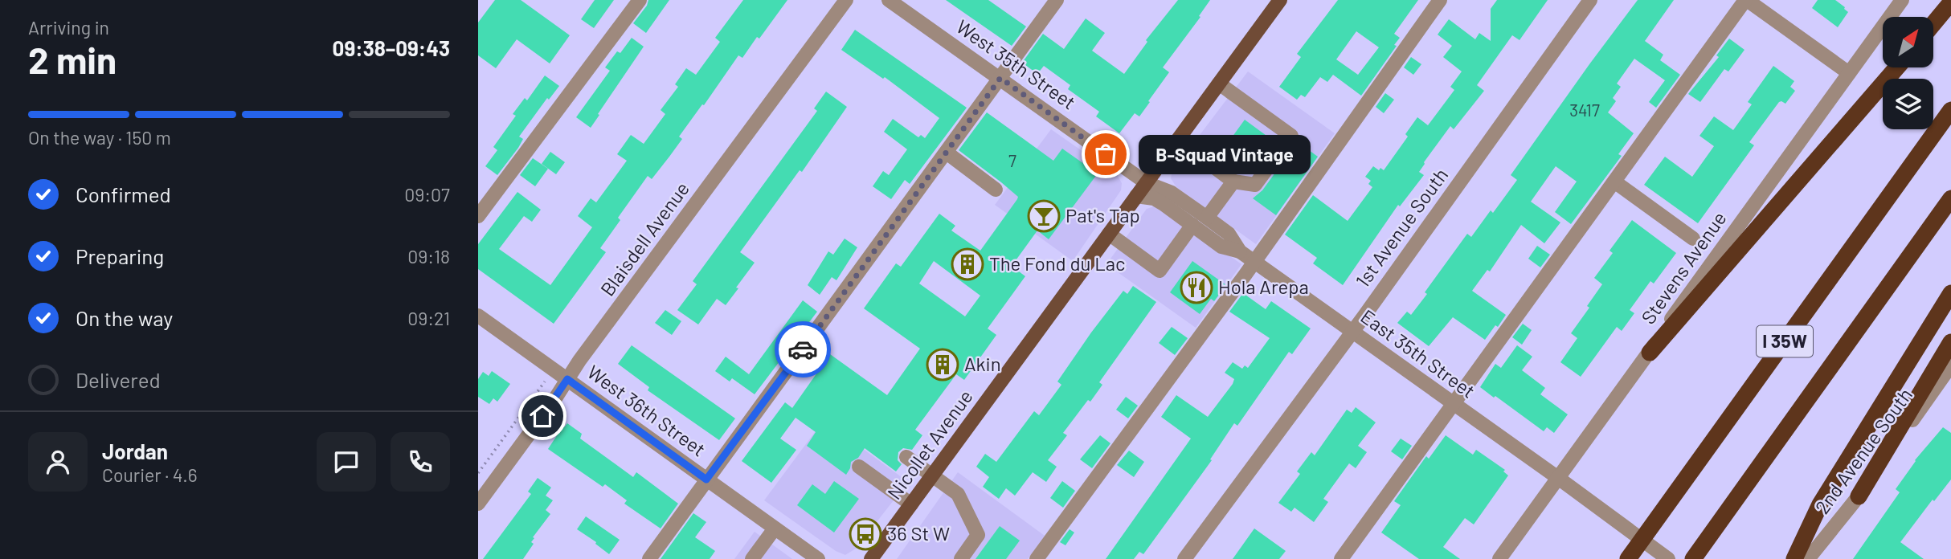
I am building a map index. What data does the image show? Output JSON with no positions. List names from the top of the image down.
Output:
{
  "streets": {
    "highway": ["I 35W"],
    "main road": ["Nicollet Avenue"],
    "street": [
      "West 35th Street",
      "1st Avenue South",
      "Blaisdell Avenue",
      "Stevens Avenue",
      "East 35th Street",
      "West 36th Street",
      "2nd Avenue South"
    ]
  },
  "crossings": [
    ["West 35th Street", "East 35th Street"],
    ["West 35th Street", "Nicollet Avenue"],
    ["1st Avenue South", "East 35th Street"],
    ["Blaisdell Avenue", "West 36th Street"],
    ["Stevens Avenue", "East 35th Street"],
    ["East 35th Street", "Nicollet Avenue"]
  ],
  "places": {
    "other": ["B-Squad Vintage"],
    "bar": ["Pat's Tap"],
    "building": ["The Fond du Lac", "Akin"],
    "restaurant": ["Hola Arepa"],
    "bus stop": ["36 St W"]
  },
  "house_numbers": ["3417", "7"],
  "north": "top right",
  "page": {
    "heading": ["2 min", "Arriving in", "09:38–09:43"],
    "panel": ["Jordan", "Courier · 4.6"],
    "bar": "On the way · 150 m",
    "bubble": "B-Squad Vintage",
    "list": [
      ["Confirmed", "09:07"],
      ["Preparing", "09:18"],
      ["On the way", "09:21"],
      "Delivered"
    ]
  }
}
